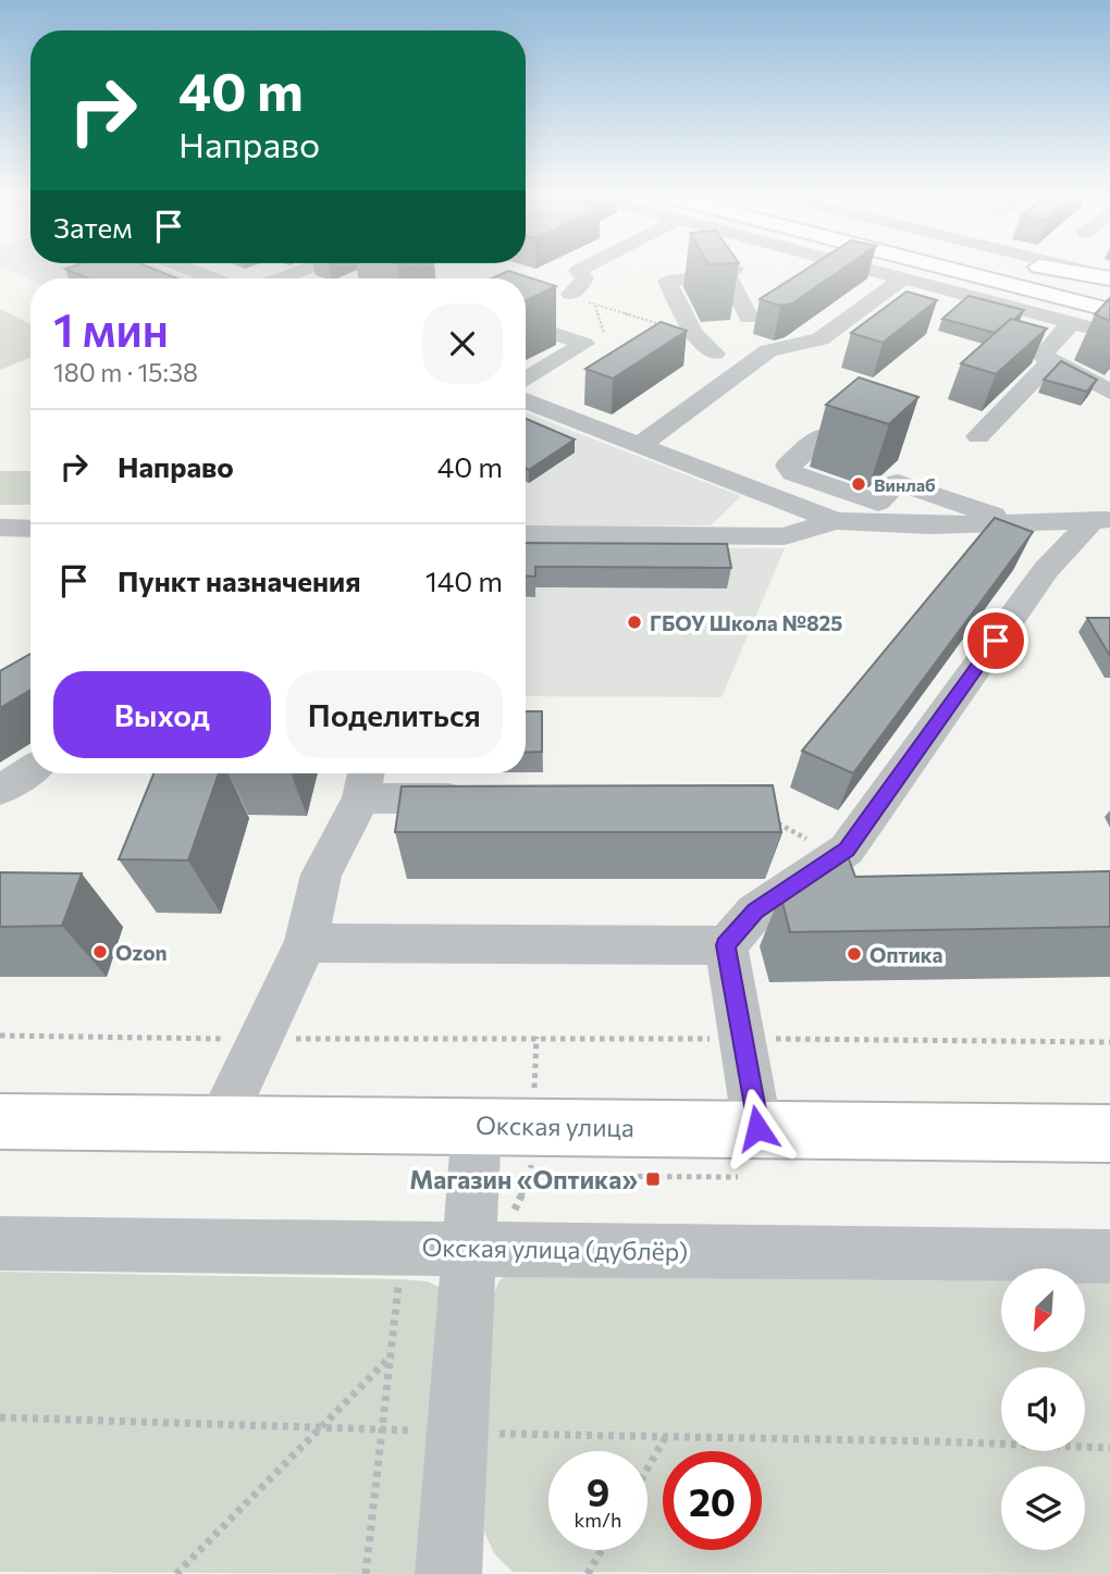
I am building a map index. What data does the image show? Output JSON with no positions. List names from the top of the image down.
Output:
{
  "streets": {
    "main road": ["Окская улица"],
    "street": ["Окская улица (дублёр)"]
  },
  "places": {
    "other": [
      "Винлаб",
      "ГБОУ Школа №825",
      "Ozon",
      "Оптика"
    ],
    "transit": ["Магазин «Оптика»"]
  },
  "north": "bottom left",
  "page": {
    "turn": ["40 m", "Направо"],
    "then": "Затем",
    "heading": ["1 мин", "180 m · 15:38"],
    "list": [
      {
        "name": "Направо",
        "value": "40 m"
      },
      {
        "name": "Пункт назначения",
        "value": "140 m"
      }
    ],
    "buttons": ["Выход", "Поделиться"],
    "speed": "9 km/h",
    "limit": "20"
  }
}
